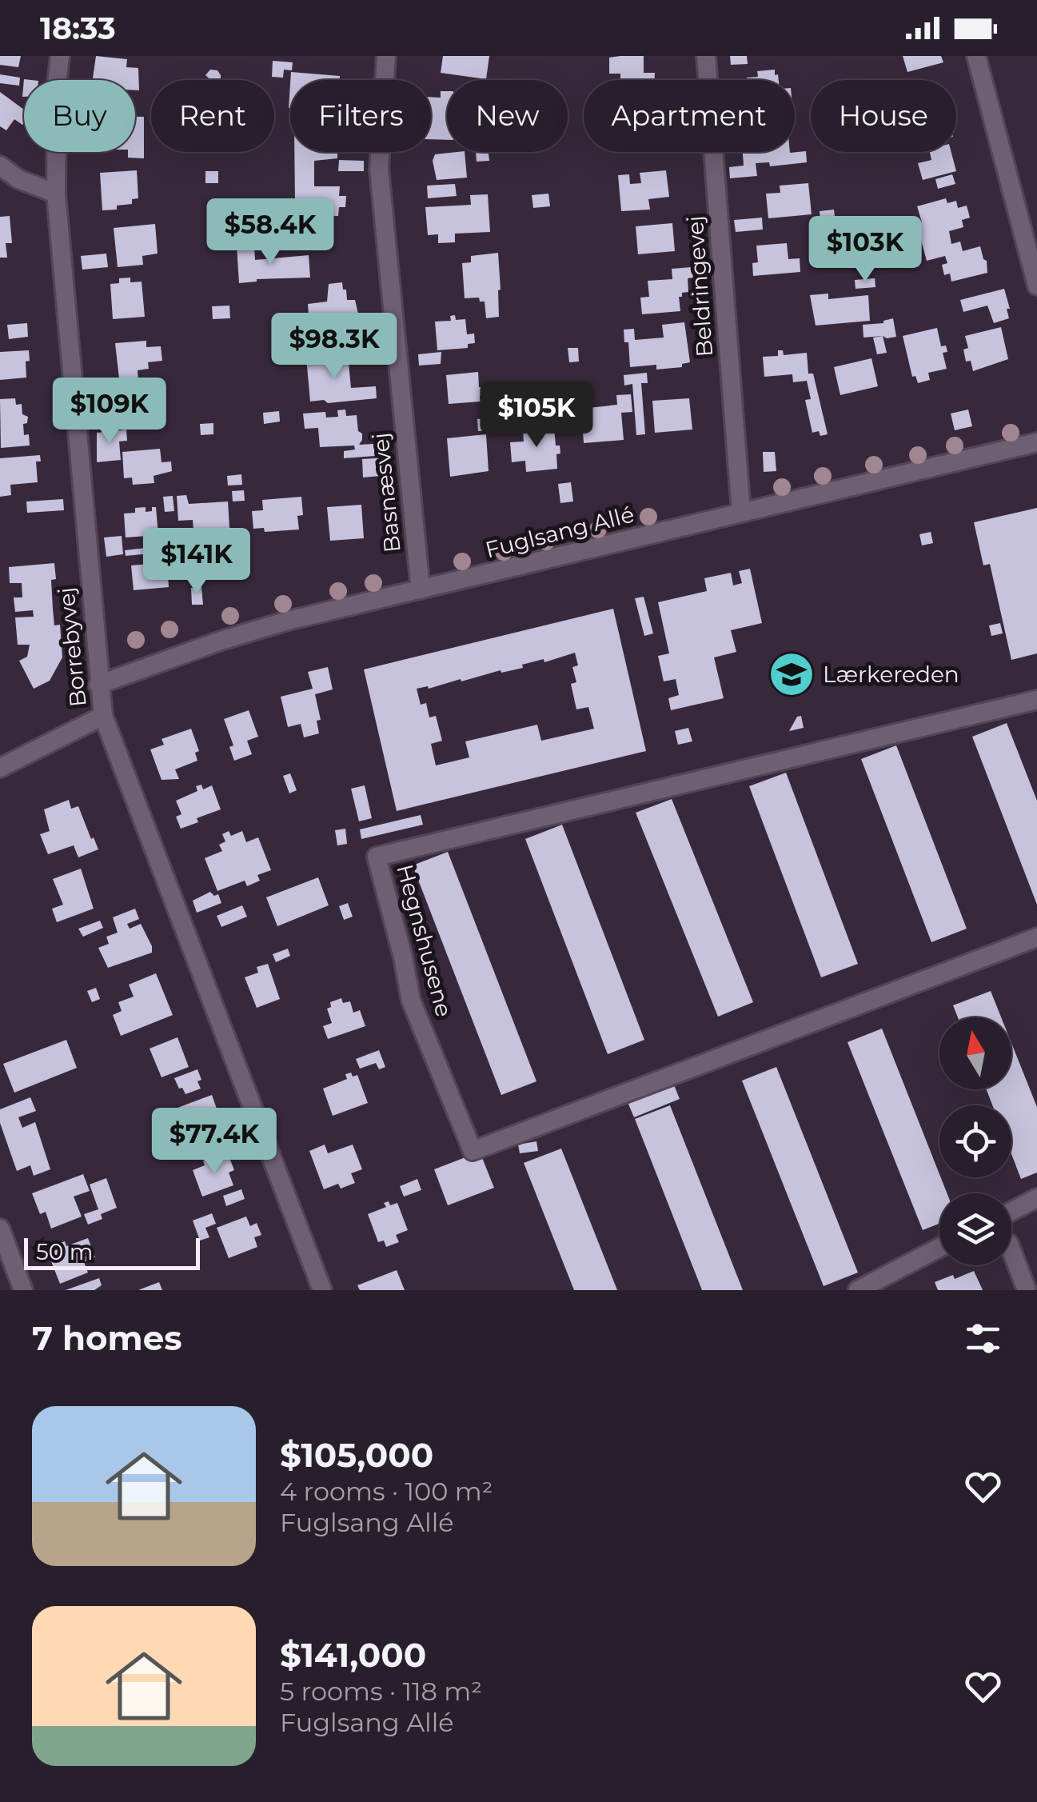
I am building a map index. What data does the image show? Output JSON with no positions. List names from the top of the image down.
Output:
{
  "streets": {
    "street": [
      "Beldringevej",
      "Basnæsvej",
      "Fuglsang Allé",
      "Borrebyvej",
      "Hegnshusene"
    ]
  },
  "crossings": [
    ["Beldringevej", "Fuglsang Allé"],
    ["Basnæsvej", "Fuglsang Allé"],
    ["Fuglsang Allé", "Borrebyvej"]
  ],
  "places": {
    "school or university": ["Lærkereden"]
  },
  "scale_bar": "50 m",
  "north": "top",
  "page": {
    "status": "18:33",
    "chip": [
      "Buy",
      "Rent",
      "Filters",
      "New",
      "Apartment",
      "House"
    ],
    "price": [
      "$58.4K",
      "$103K",
      "$98.3K",
      "$109K",
      "$105K",
      "$141K",
      "$77.4K"
    ],
    "scale": "50 m",
    "heading": "7 homes",
    "list": [
      {
        "name": "$105,000",
        "note": "4 rooms · 100 m² · Fuglsang Allé"
      },
      {
        "name": "$141,000",
        "note": "5 rooms · 118 m² · Fuglsang Allé"
      }
    ]
  }
}
